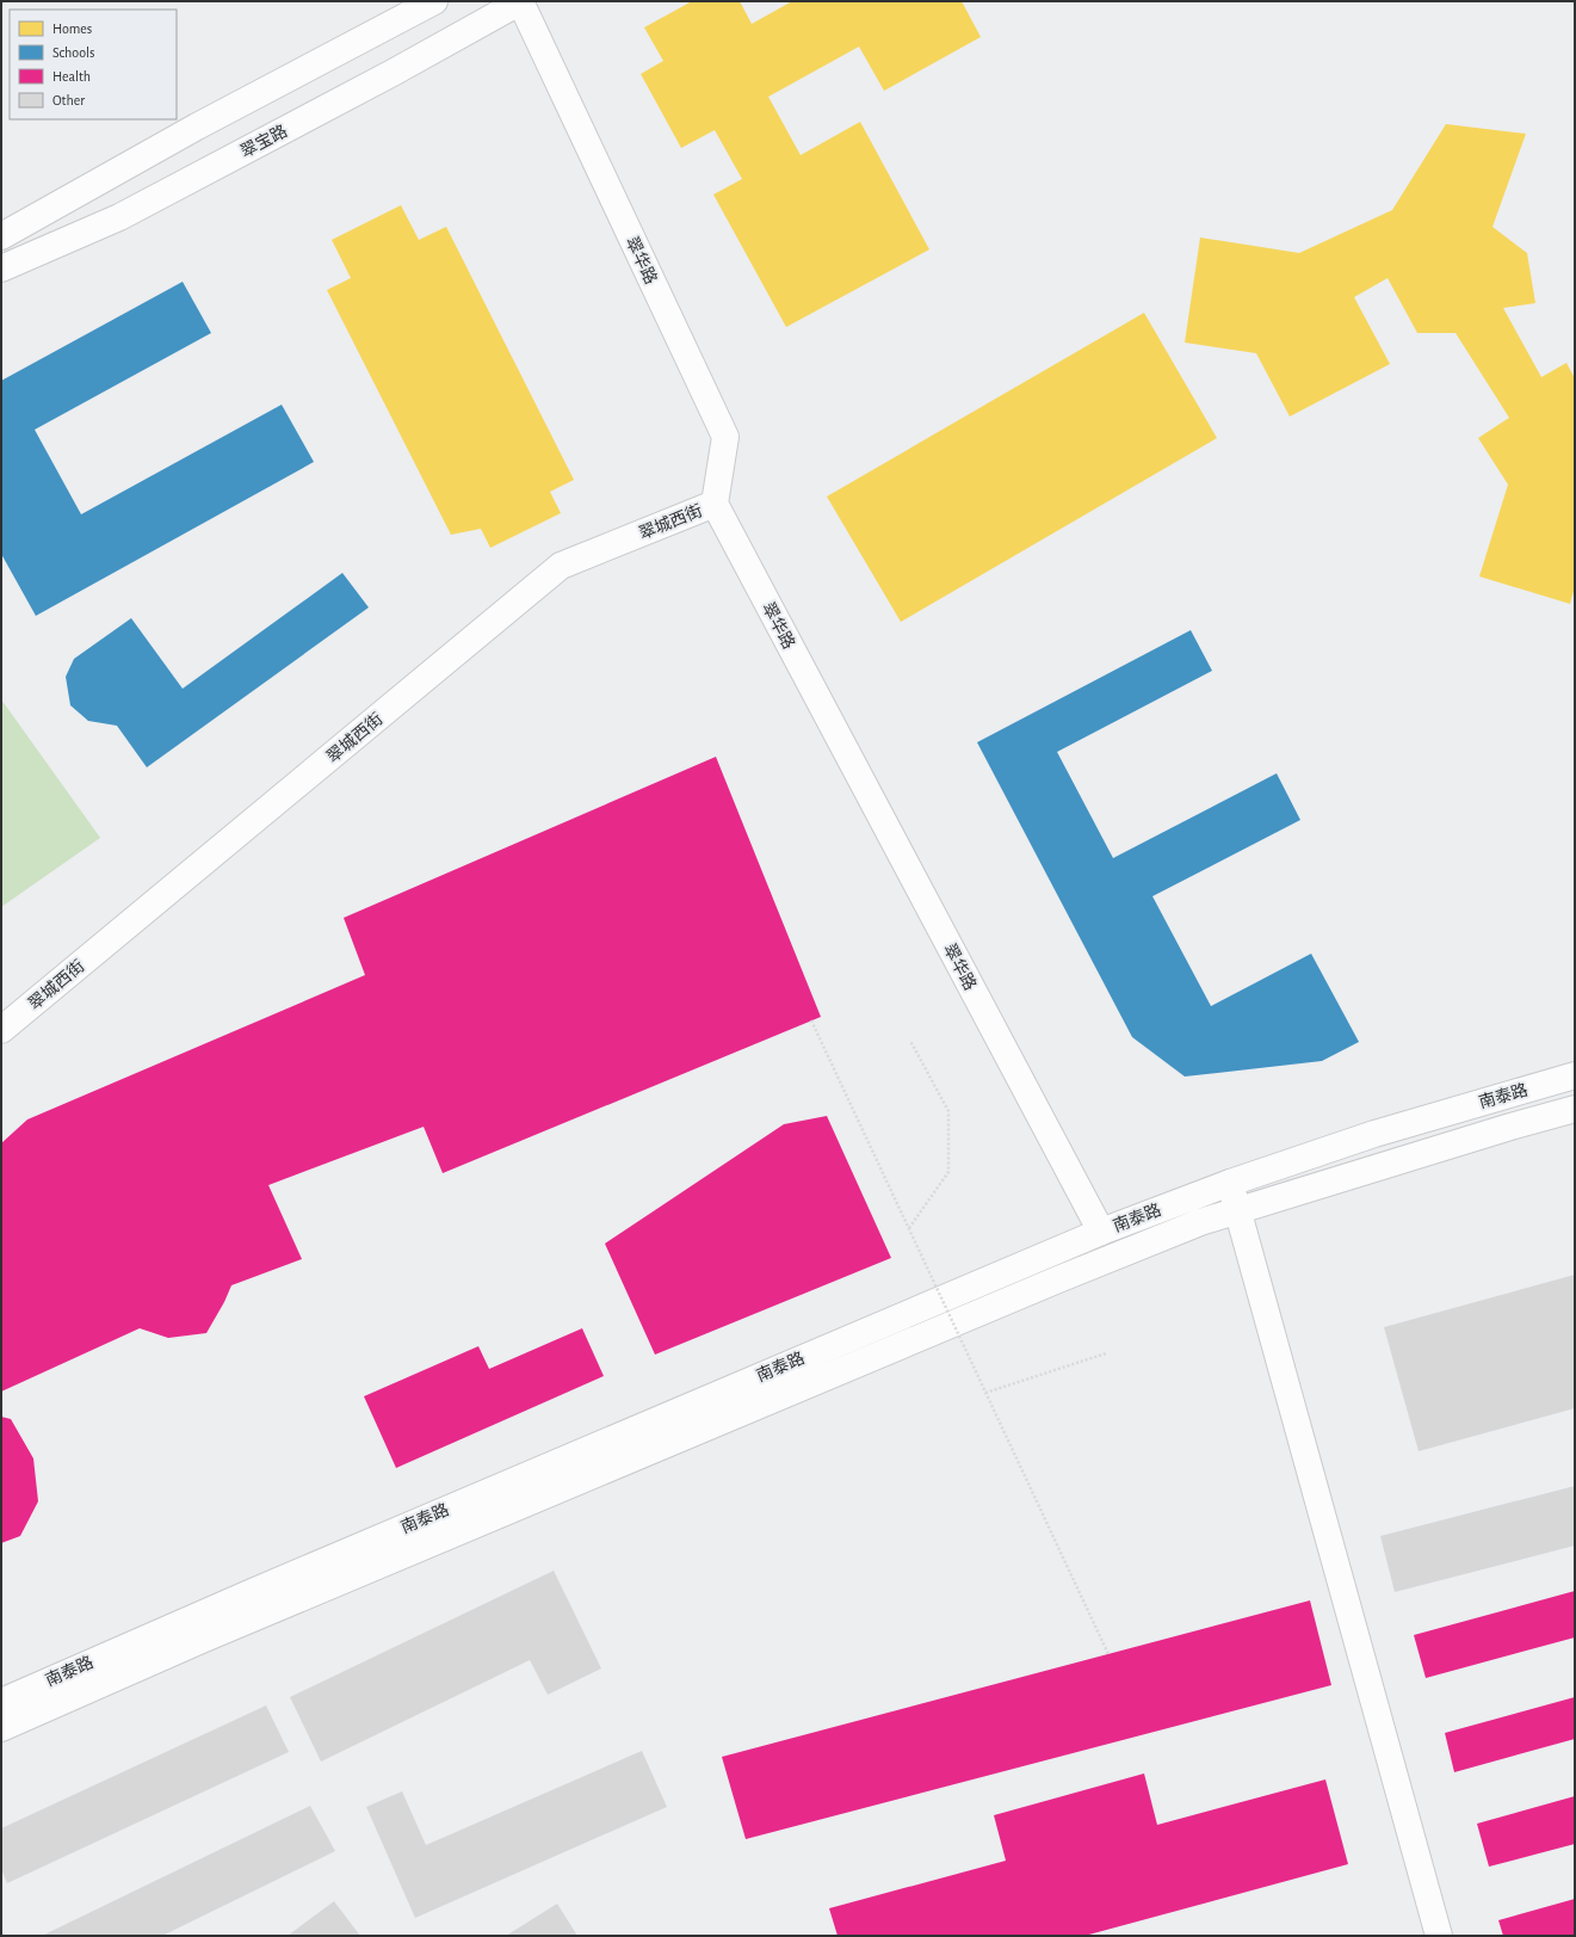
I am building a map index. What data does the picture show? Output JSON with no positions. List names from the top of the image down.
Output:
{
  "streets": {
    "main road": [
      "翠宝路",
      "翠华路",
      "翠城西街",
      "南泰路"
    ]
  },
  "crossings": [
    ["翠宝路", "翠华路"],
    ["翠华路", "翠城西街"],
    ["翠华路", "南泰路"]
  ],
  "legend": [
    "Homes",
    "Schools",
    "Health",
    "Other"
  ]
}
